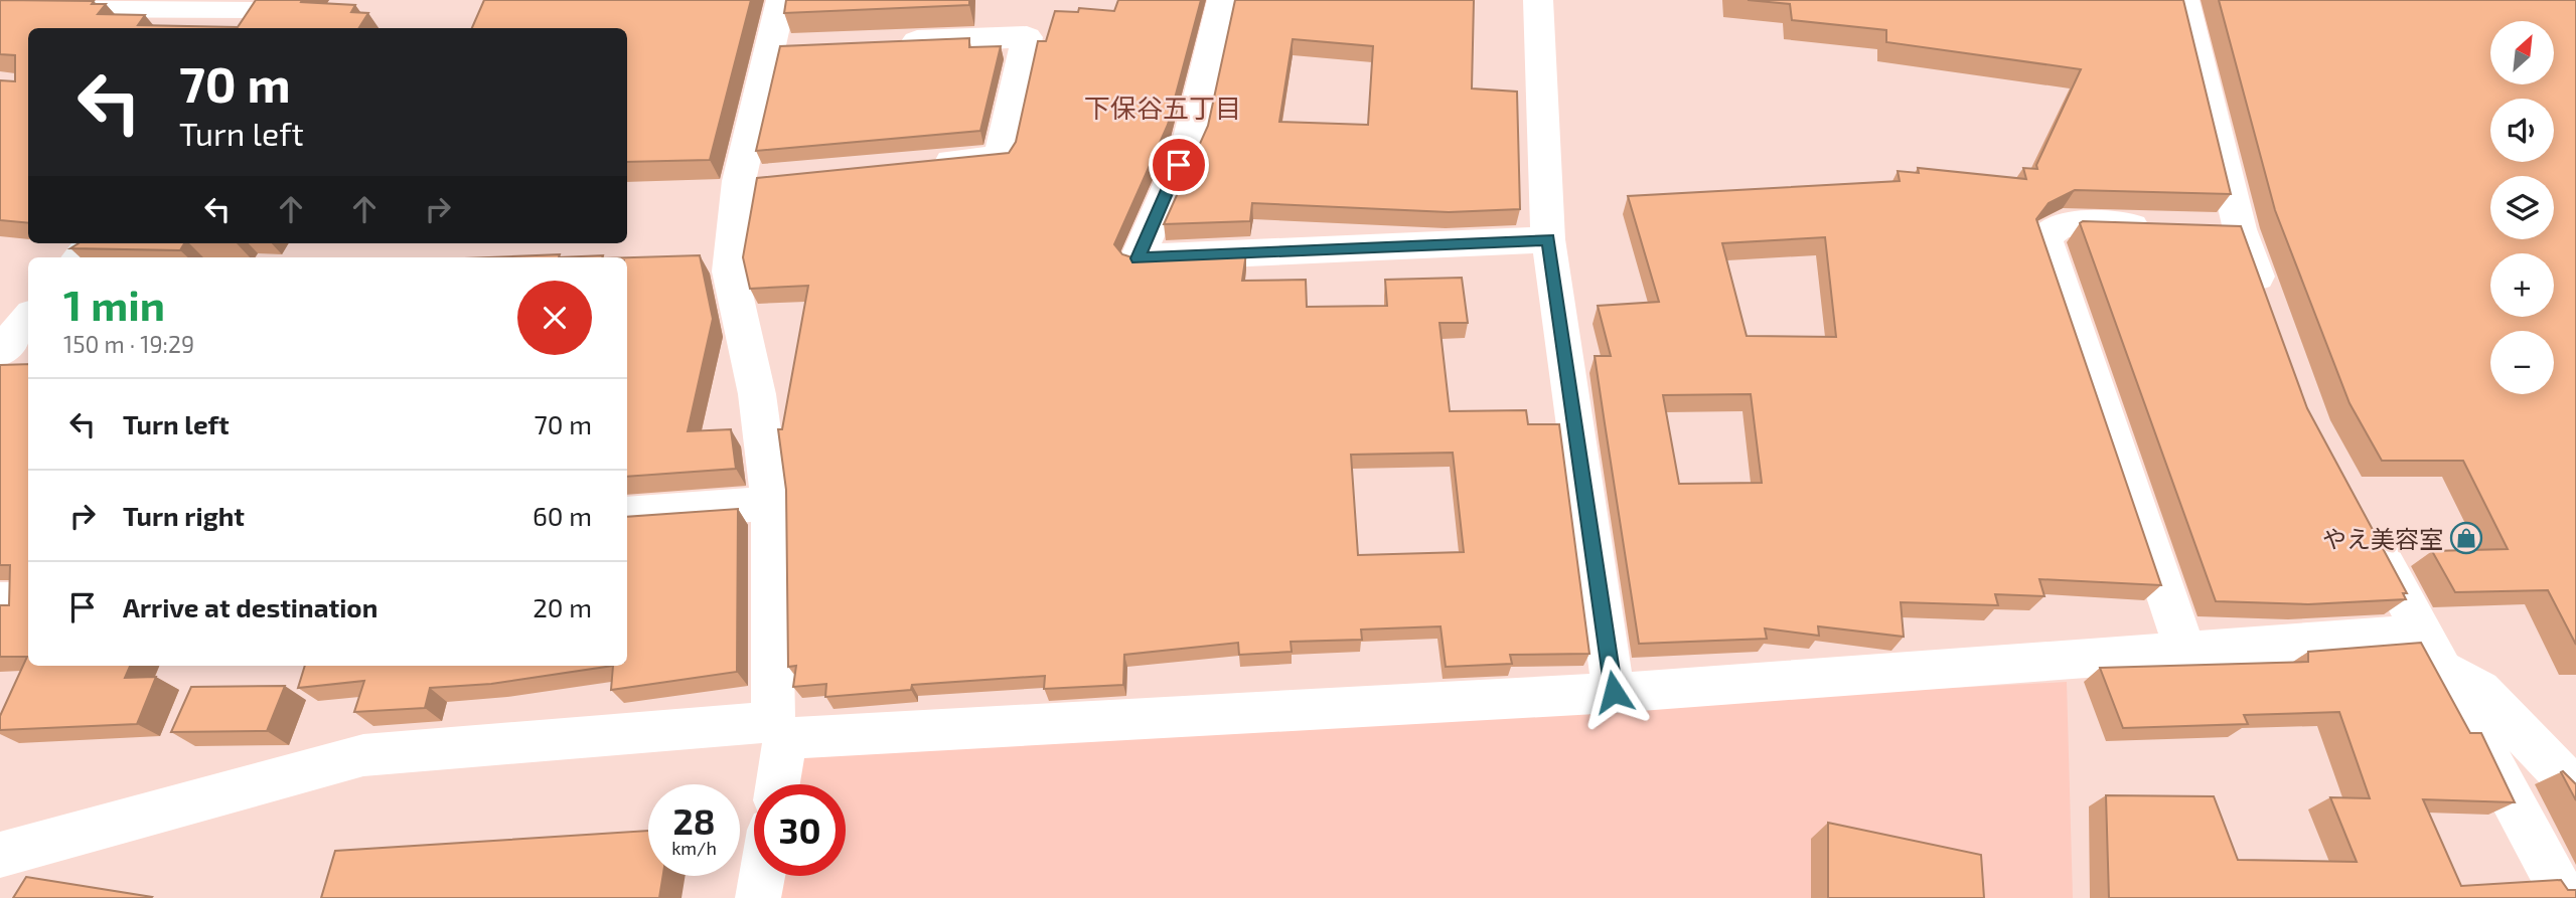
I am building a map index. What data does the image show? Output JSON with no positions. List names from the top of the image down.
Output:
{
  "districts": ["下保谷五丁目"],
  "places": {
    "shop": ["やえ美容室"]
  },
  "north": "top right",
  "page": {
    "map_buttons": ["+", "−"],
    "turn": ["70 m", "Turn left"],
    "heading": ["1 min", "150 m · 19:29"],
    "list": [
      {
        "name": "Turn left",
        "value": "70 m"
      },
      {
        "name": "Turn right",
        "value": "60 m"
      },
      {
        "name": "Arrive at destination",
        "value": "20 m"
      }
    ],
    "speed": "28 km/h",
    "limit": "30"
  }
}
